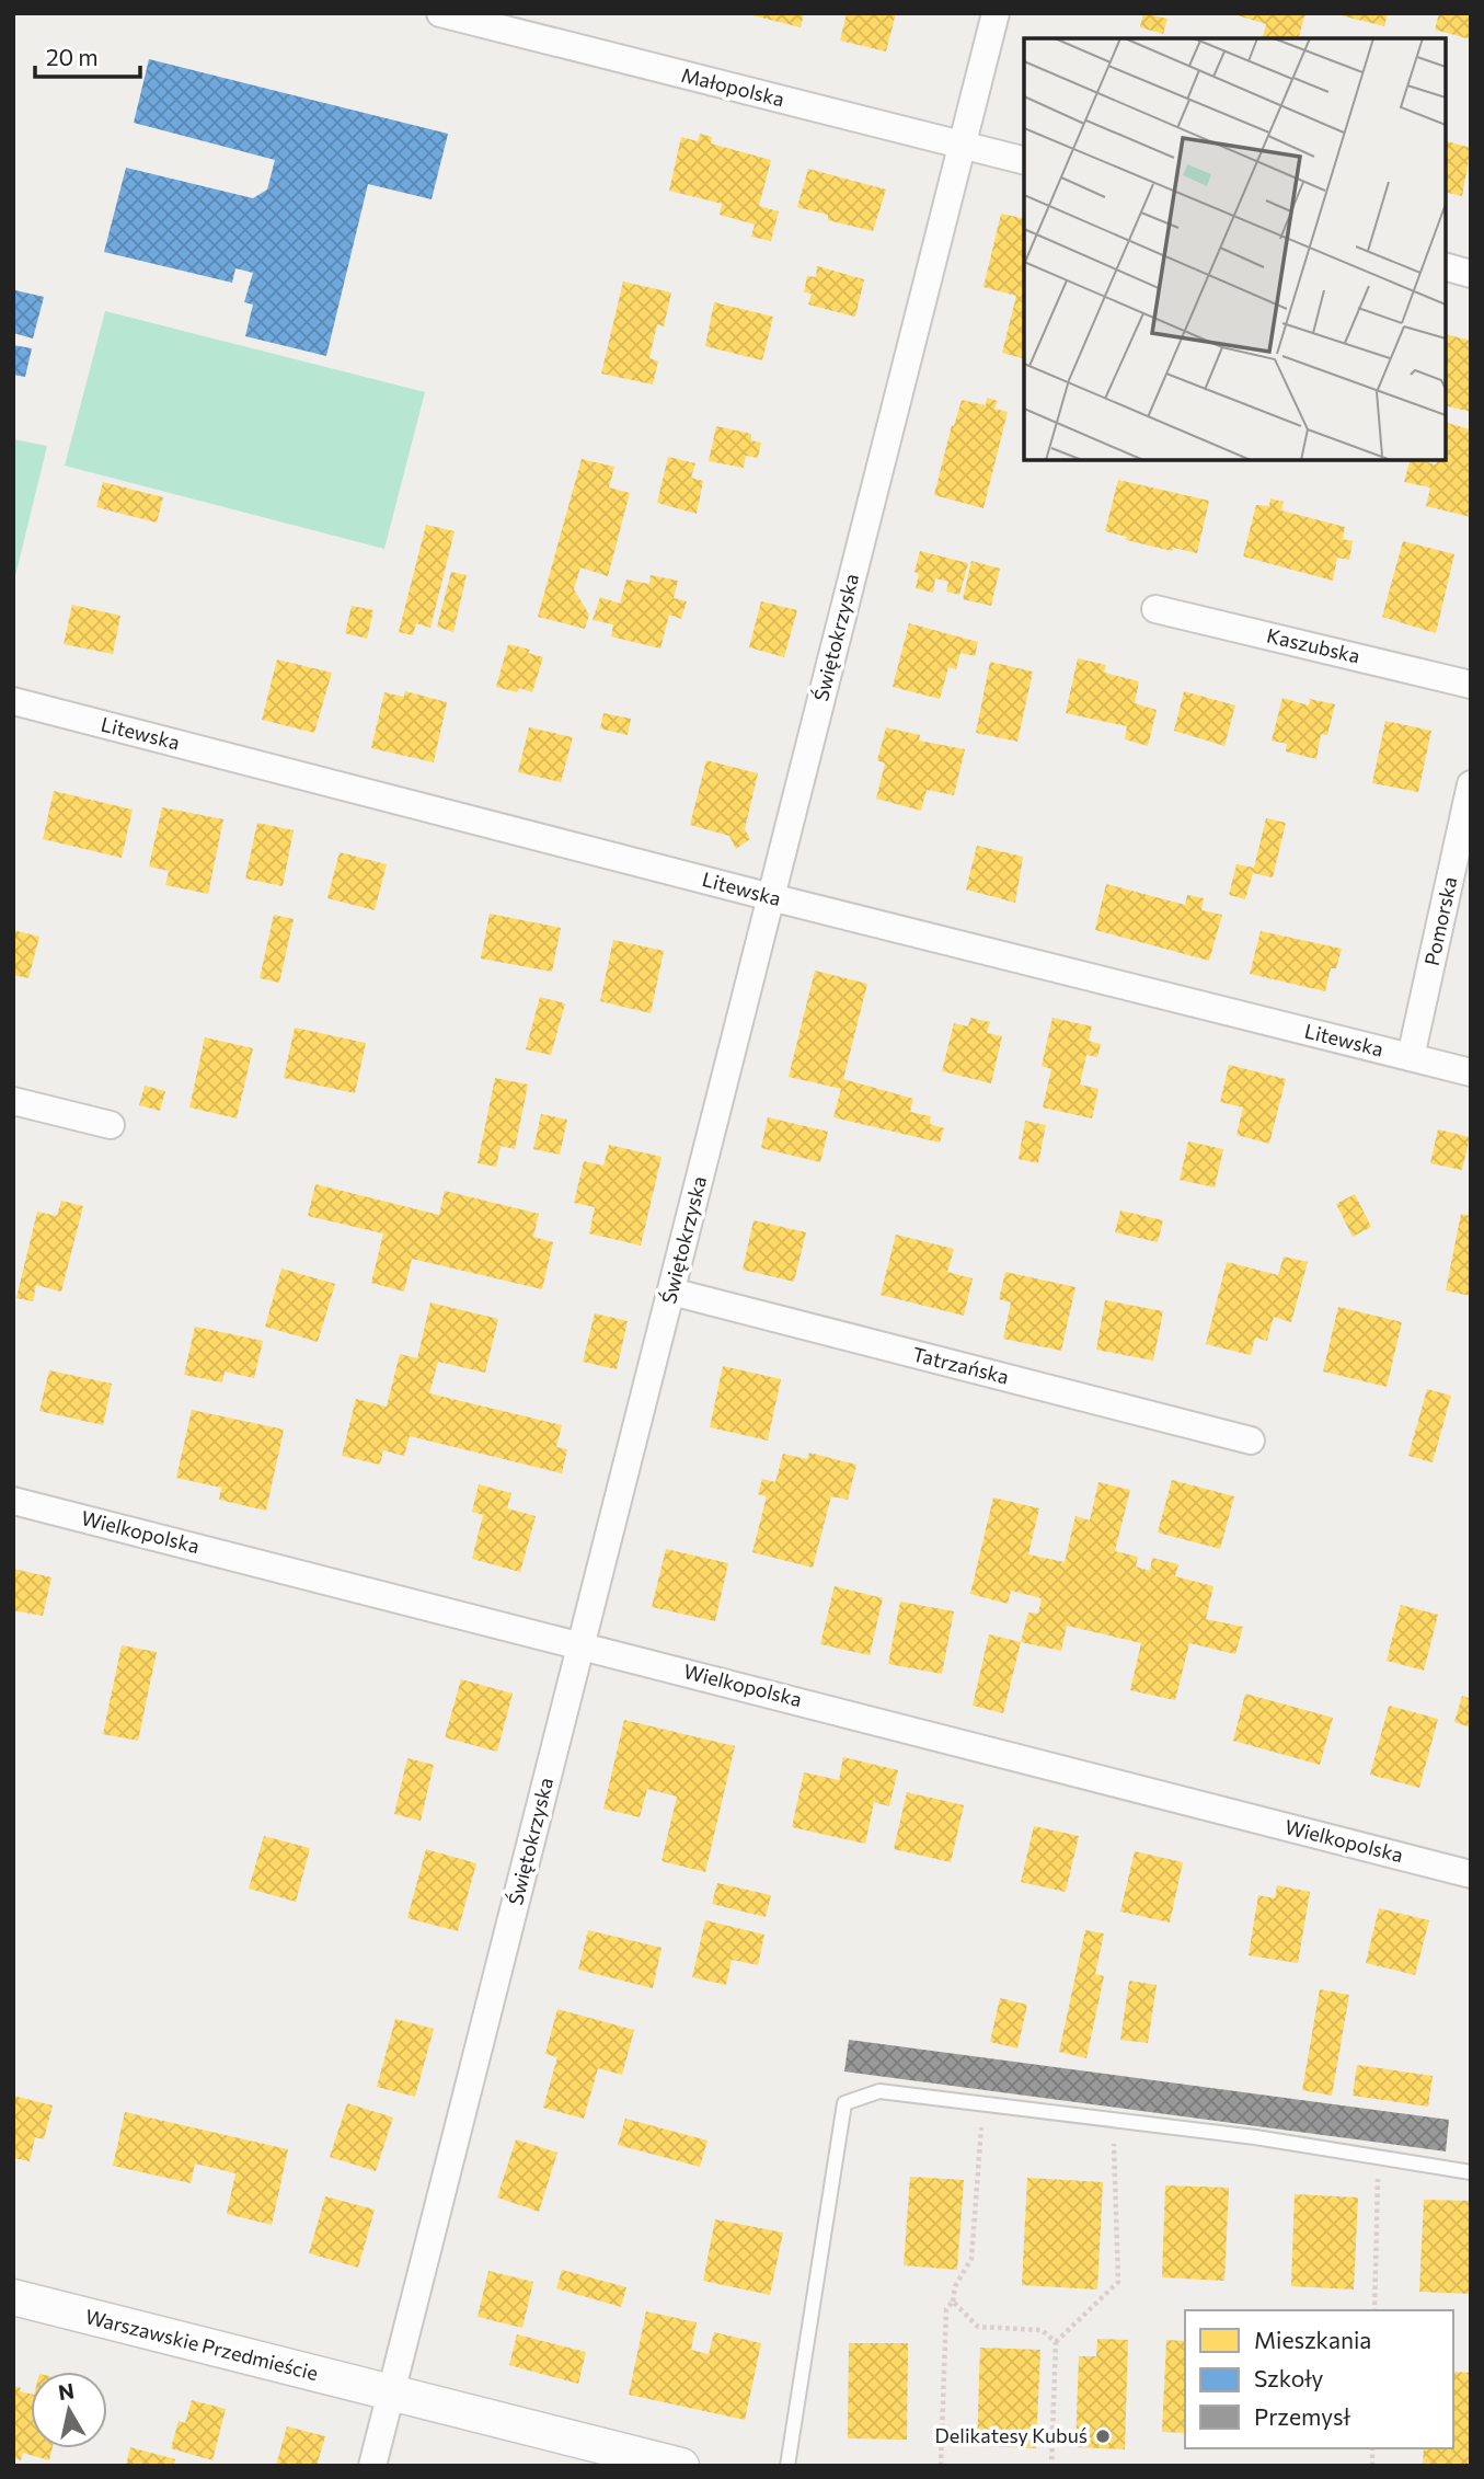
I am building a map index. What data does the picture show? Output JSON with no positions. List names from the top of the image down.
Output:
{
  "streets": {
    "street": [
      "Małopolska",
      "Świętokrzyska",
      "Kaszubska",
      "Litewska",
      "Pomorska",
      "Tatrzańska",
      "Wielkopolska",
      "Warszawskie Przedmieście"
    ]
  },
  "crossings": [
    ["Małopolska", "Świętokrzyska"],
    ["Świętokrzyska", "Litewska"],
    ["Świętokrzyska", "Tatrzańska"],
    ["Świętokrzyska", "Wielkopolska"],
    ["Świętokrzyska", "Warszawskie Przedmieście"],
    ["Litewska", "Pomorska"]
  ],
  "places": ["Delikatesy Kubuś"],
  "legend": ["Mieszkania", "Szkoły", "Przemysł"],
  "scale_bar": "20 m",
  "north": "top"
}
